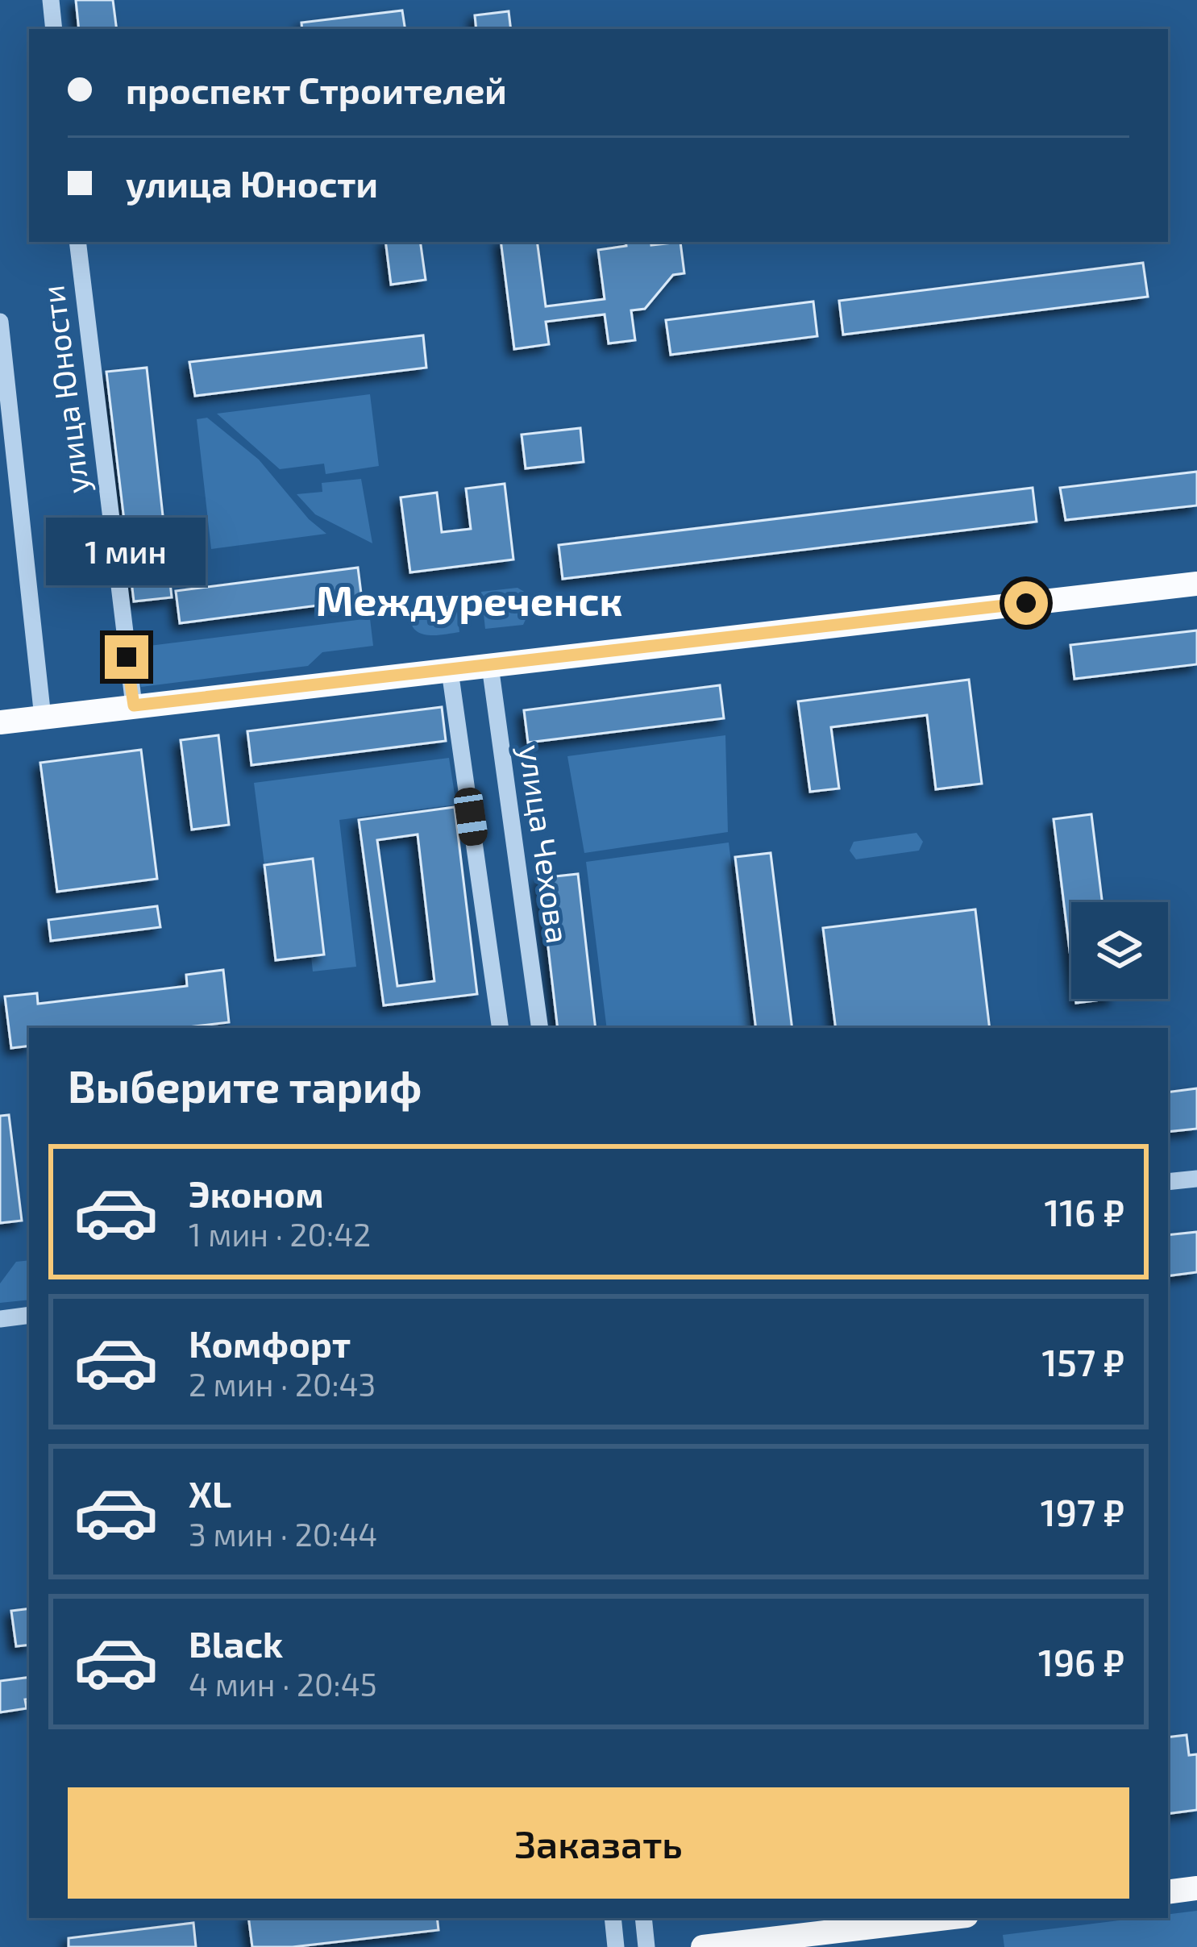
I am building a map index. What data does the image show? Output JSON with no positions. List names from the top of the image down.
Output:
{
  "streets": {
    "street": ["улица Юности", "улица Чехова"]
  },
  "districts": ["Междуреченск"],
  "page": {
    "banner": ["проспект Строителей", "улица Юности"],
    "bubble": "1 мин",
    "heading": "Выберите тариф",
    "list": [
      {
        "name": "Эконом",
        "note": "1 мин · 20:42",
        "value": "116 ₽"
      },
      {
        "name": "Комфорт",
        "note": "2 мин · 20:43",
        "value": "157 ₽"
      },
      {
        "name": "XL",
        "note": "3 мин · 20:44",
        "value": "197 ₽"
      },
      {
        "name": "Black",
        "note": "4 мин · 20:45",
        "value": "196 ₽"
      }
    ],
    "buttons": "Заказать"
  }
}
